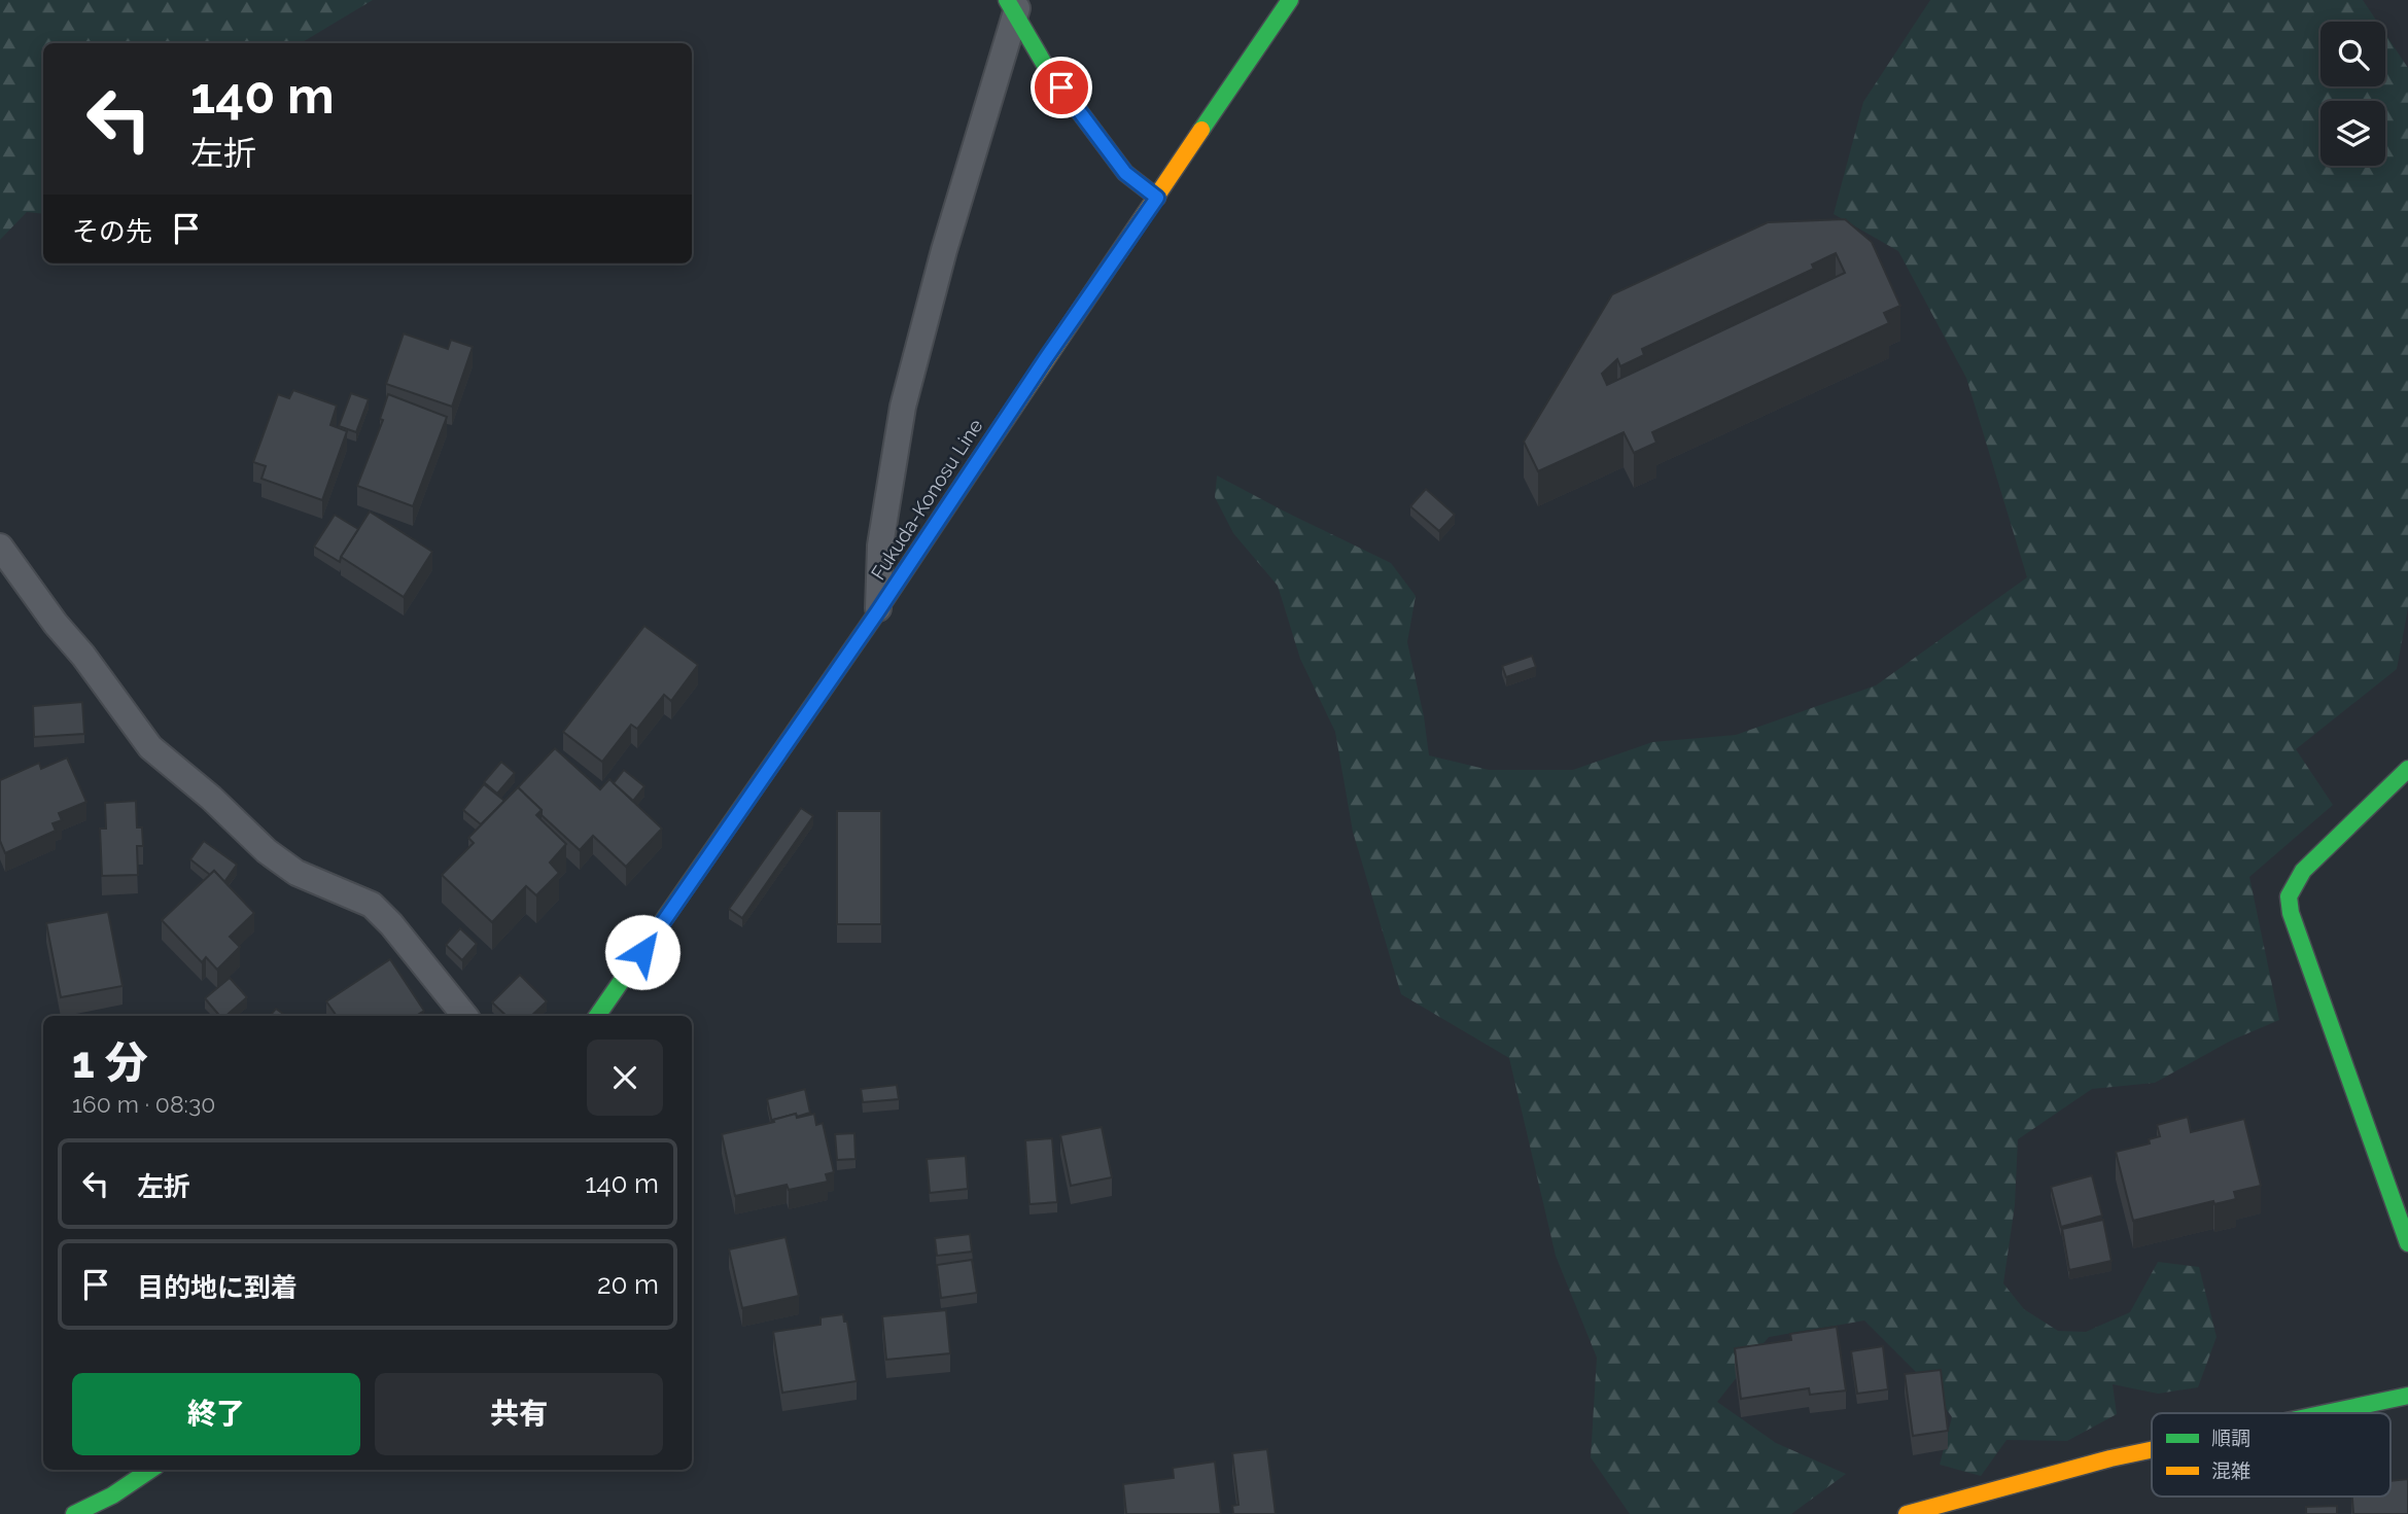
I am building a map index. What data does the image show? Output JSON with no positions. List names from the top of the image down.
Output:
{
  "streets": {
    "main road": ["Fukuda-Konosu Line"]
  },
  "legend": ["順調", "混雑"],
  "page": {
    "turn": ["140 m", "左折"],
    "then": "その先",
    "heading": ["1 分", "160 m · 08:30"],
    "list": [
      {
        "name": "左折",
        "value": "140 m"
      },
      {
        "name": "目的地に到着",
        "value": "20 m"
      }
    ],
    "buttons": ["終了", "共有"]
  }
}
